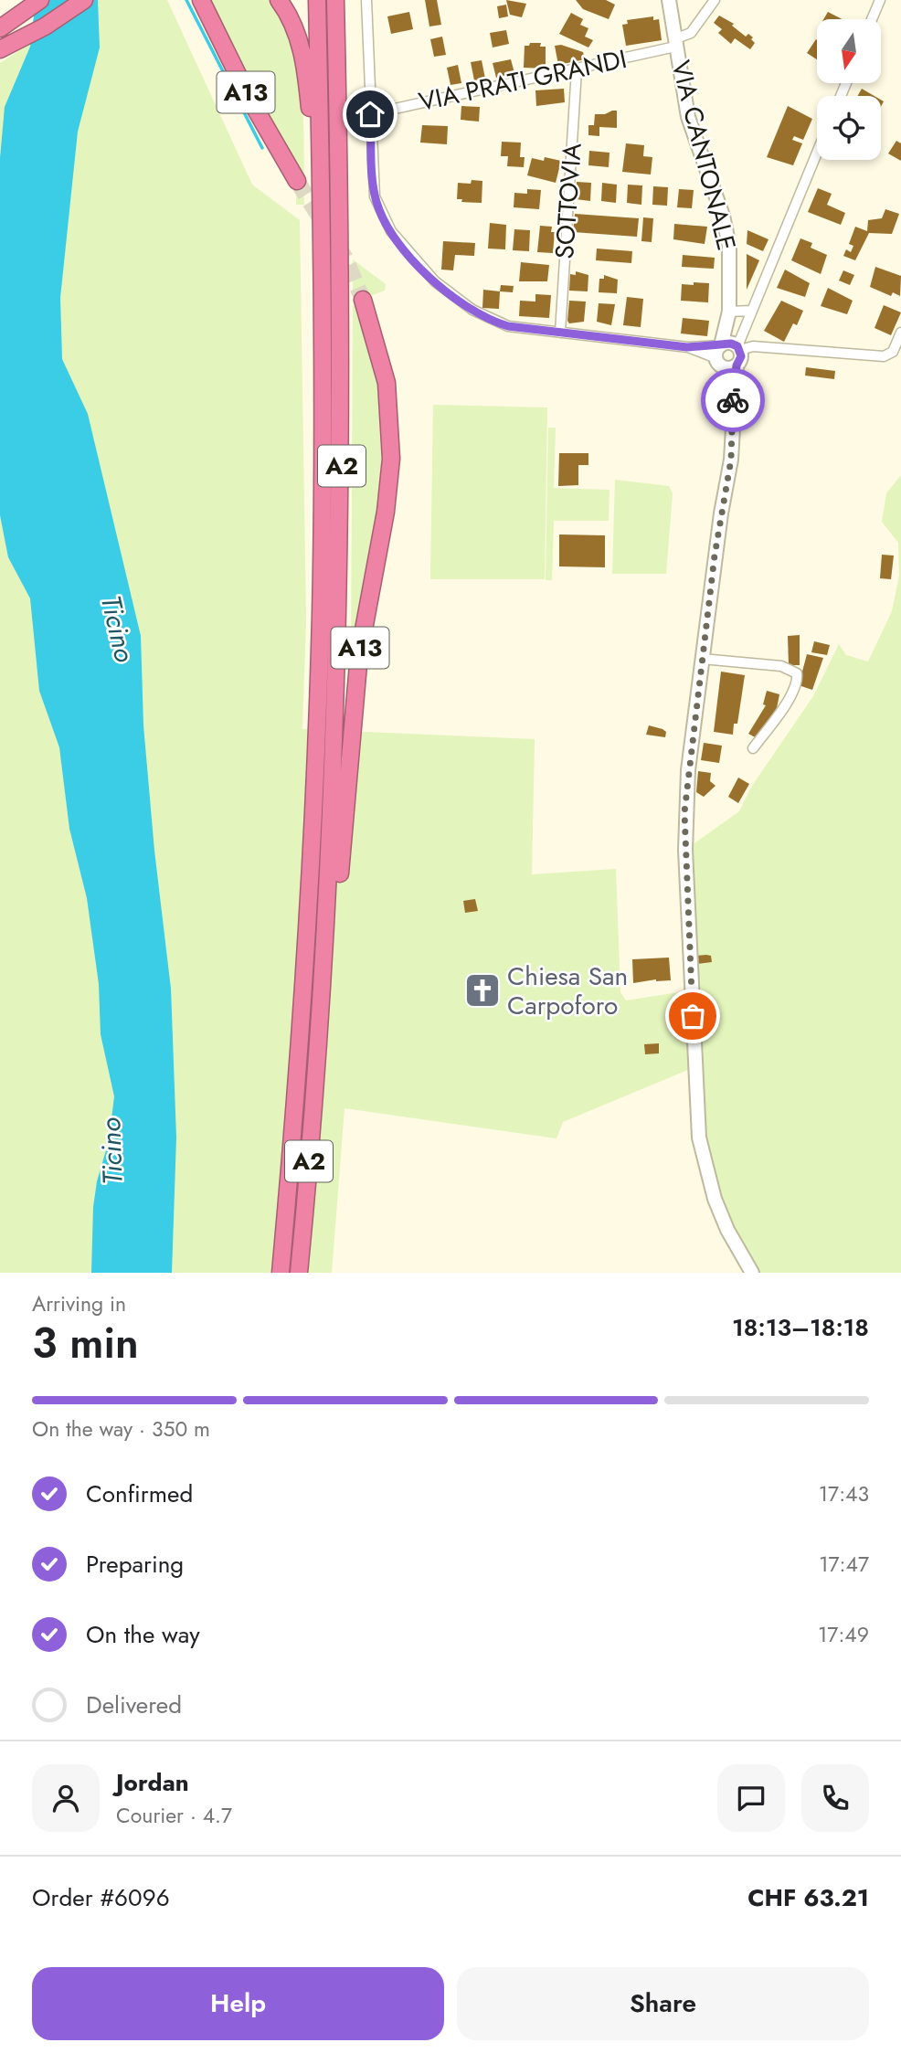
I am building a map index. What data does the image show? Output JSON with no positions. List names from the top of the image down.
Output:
{
  "streets": {
    "highway": ["A13", "A2"],
    "main road": ["VIA CANTONALE"],
    "street": ["VIA PRATI GRANDI", "SOTTOVIA"]
  },
  "crossings": [
    ["VIA PRATI GRANDI", "VIA CANTONALE"],
    ["VIA PRATI GRANDI", "SOTTOVIA"],
    ["A13", "A2"]
  ],
  "water": ["Ticino"],
  "places": {
    "church": ["Chiesa San Carpoforo"]
  },
  "north": "bottom",
  "page": {
    "heading": ["3 min", "Arriving in", "18:13–18:18"],
    "panel": [
      "Jordan",
      "Courier · 4.7",
      "Order #6096",
      "CHF 63.21"
    ],
    "bar": "On the way · 350 m",
    "list": [
      ["Confirmed", "17:43"],
      ["Preparing", "17:47"],
      ["On the way", "17:49"],
      "Delivered"
    ],
    "buttons": ["Help", "Share"]
  }
}
